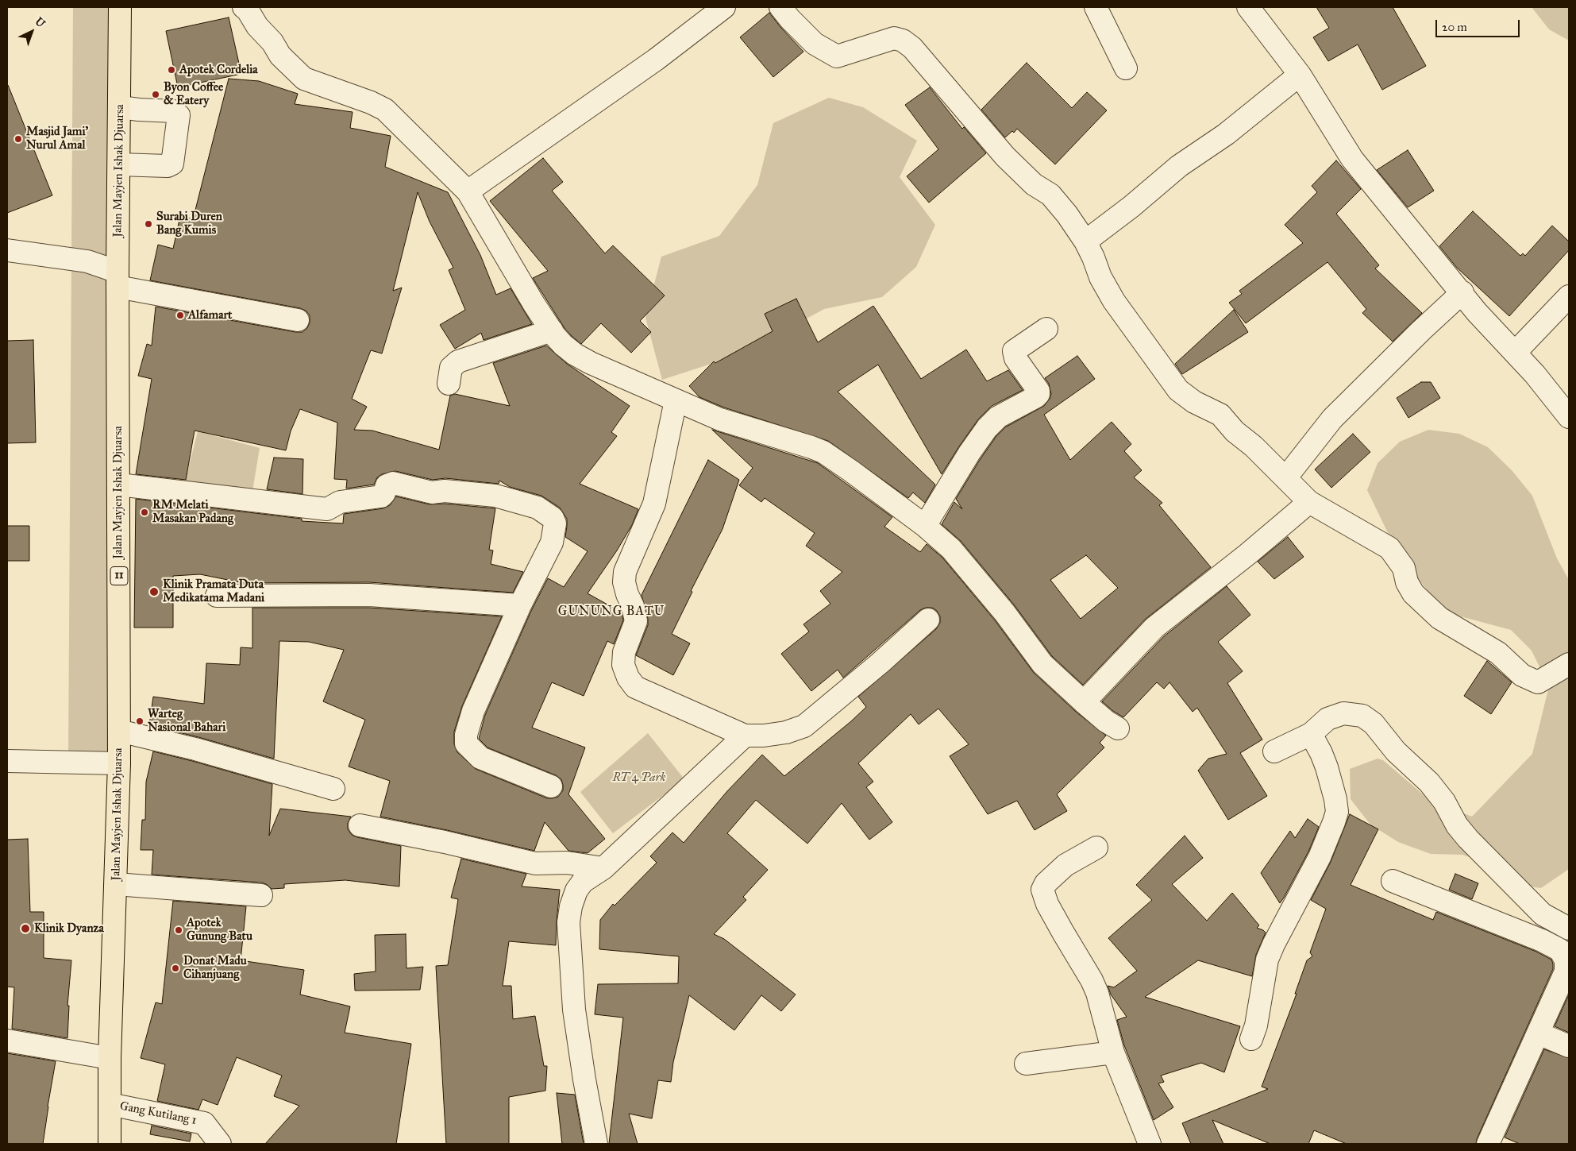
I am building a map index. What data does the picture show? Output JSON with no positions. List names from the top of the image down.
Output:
{
  "streets": {
    "main road": ["Jalan Mayjen Ishak Djuarsa", "11"],
    "street": ["Gang Kutilang 1"]
  },
  "crossings": [
    ["Jalan Mayjen Ishak Djuarsa", "Gang Kutilang 1"]
  ],
  "districts": ["GUNUNG BATU"],
  "parks": ["RT 4 Park"],
  "places": [
    "Apotek Cordelia",
    "Byon Coffee & Eatery",
    "Masjid Jami' Nurul Amal",
    "Surabi Duren Bang Kumis",
    "Alfamart",
    "RM Melati Masakan Padang",
    "Klinik Pramata Duta Medikatama Madani",
    "Warteg Nasional Bahari",
    "Klinik Dyanza",
    "Apotek Gunung Batu",
    "Donat Madu Cihanjuang"
  ],
  "scale_bar": "20 m",
  "north": "top right"
}
